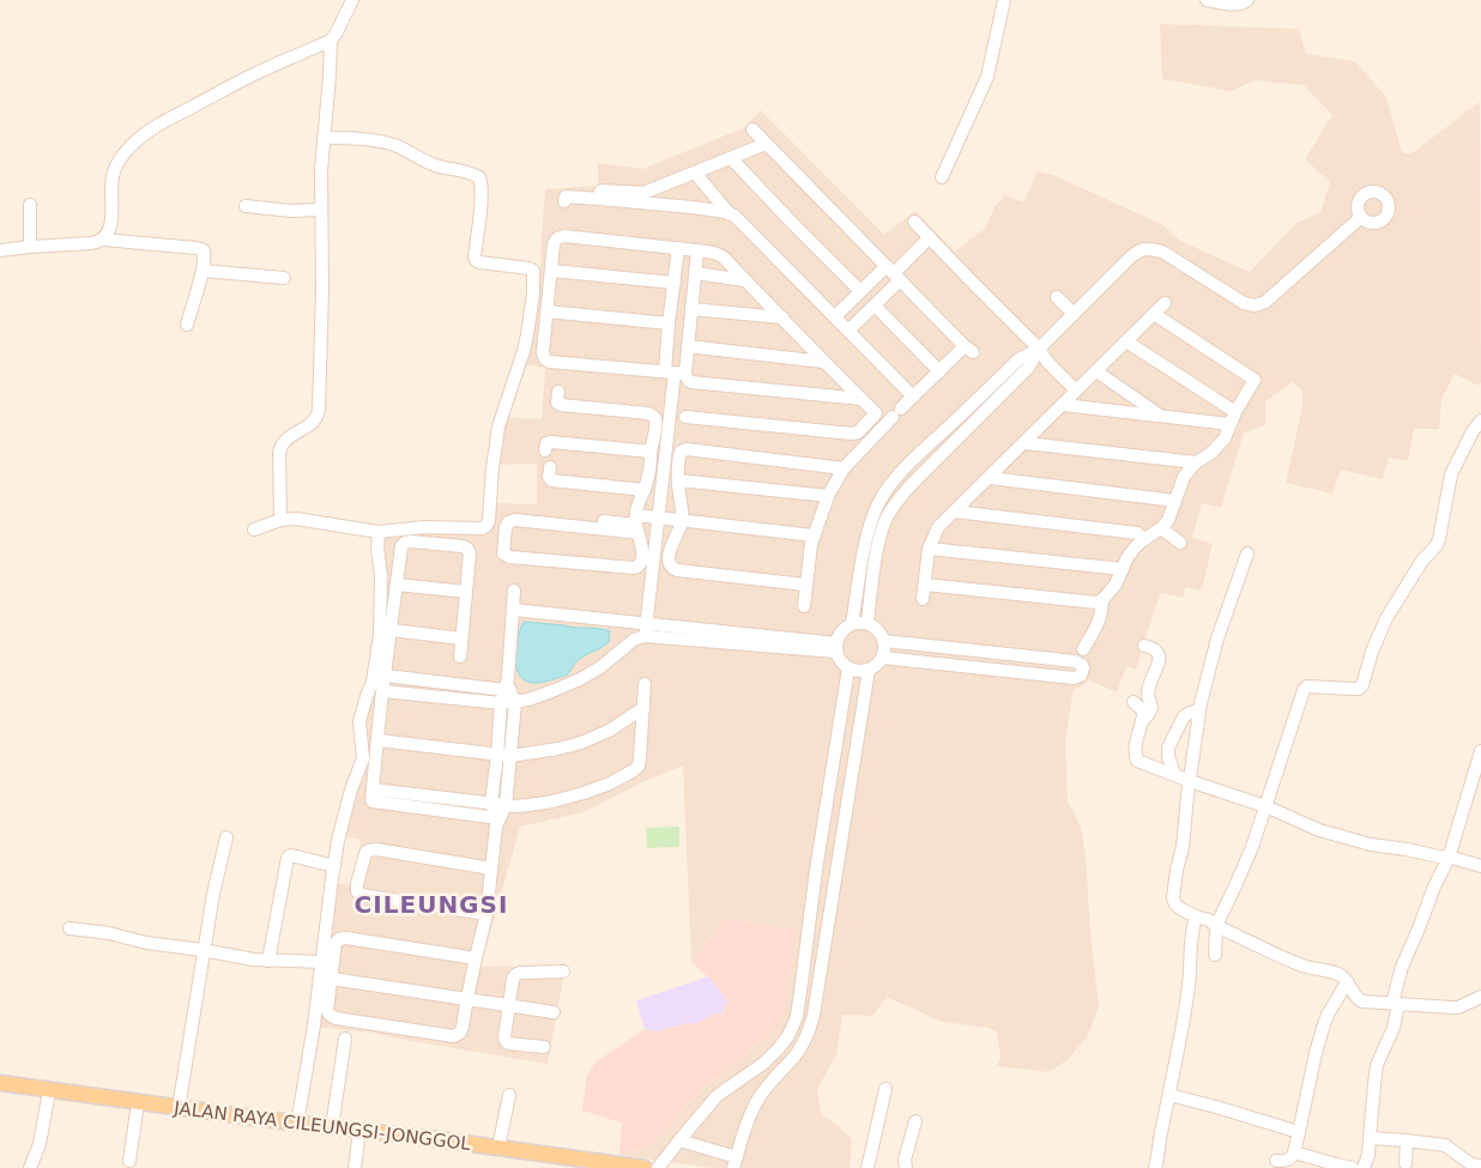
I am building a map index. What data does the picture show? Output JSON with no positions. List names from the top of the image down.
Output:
{
  "streets": {
    "main road": ["JALAN RAYA CILEUNGSI-JONGGOL"]
  },
  "districts": ["CILEUNGSI"]
}
